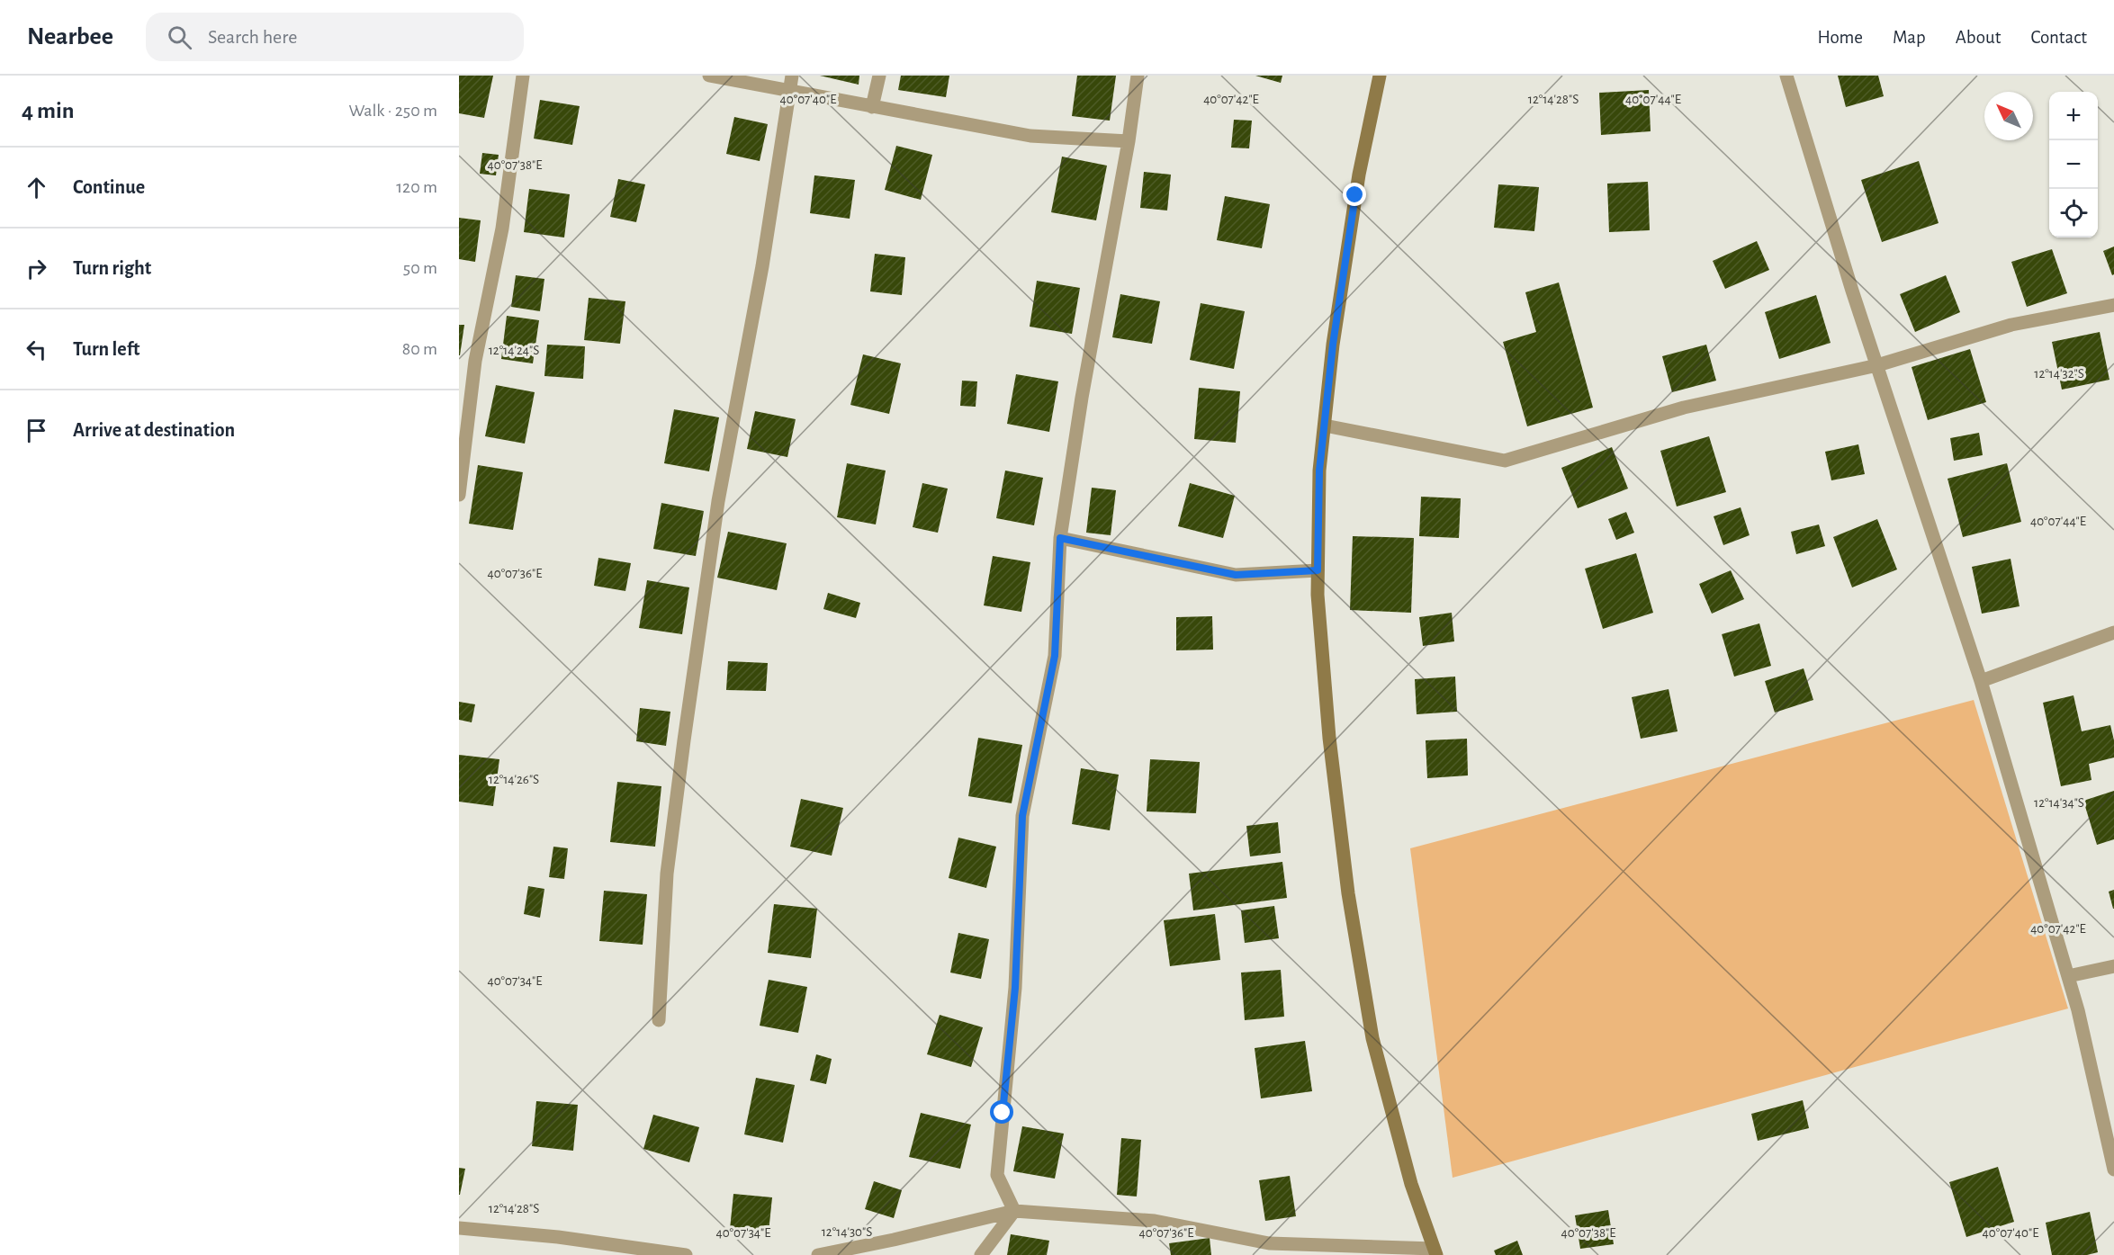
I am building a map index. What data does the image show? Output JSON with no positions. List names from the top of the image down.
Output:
{
  "north": "top left",
  "page": {
    "header": "Nearbee",
    "search": "Search here",
    "nav": [
      "Home",
      "Map",
      "About",
      "Contact"
    ],
    "heading": ["4 min", "Walk · 250 m"],
    "map_buttons": ["+", "−"],
    "list": [
      ["Continue", "120 m"],
      ["Turn right", "50 m"],
      ["Turn left", "80 m"],
      "Arrive at destination"
    ]
  },
  "coordinates": [
    "40°07'40\"E",
    "40°07'42\"E",
    "40°07'44\"E",
    "12°14'28\"S",
    "40°07'38\"E",
    "12°14'24\"S",
    "12°14'32\"S",
    "40°07'36\"E",
    "12°14'26\"S",
    "12°14'34\"S",
    "40°07'34\"E",
    "12°14'30\"S"
  ]
}
